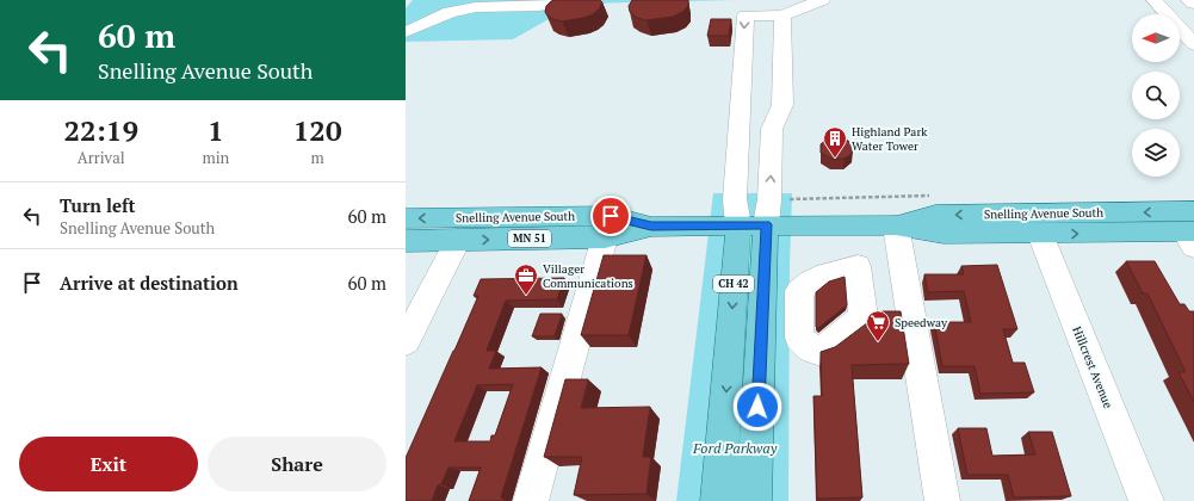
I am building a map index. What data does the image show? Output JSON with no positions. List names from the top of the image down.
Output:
{
  "streets": {
    "main road": ["Snelling Avenue South", "MN 51", "CH 42"],
    "street": ["Hillcrest Avenue"]
  },
  "crossings": [
    ["Snelling Avenue South", "CH 42"],
    ["Snelling Avenue South", "Hillcrest Avenue"]
  ],
  "parks": ["Ford Parkway"],
  "places": {
    "building": ["Highland Park Water Tower"],
    "office": ["Villager Communications"],
    "supermarket": ["Speedway"]
  },
  "north": "left",
  "page": {
    "turn": ["60 m", "Snelling Avenue South"],
    "eta": [
      "22:19",
      "Arrival",
      "1",
      "min",
      "120",
      "m"
    ],
    "list": [
      {
        "name": "Turn left",
        "note": "Snelling Avenue South",
        "value": "60 m"
      },
      {
        "name": "Arrive at destination",
        "value": "60 m"
      }
    ],
    "buttons": ["Exit", "Share"]
  }
}
